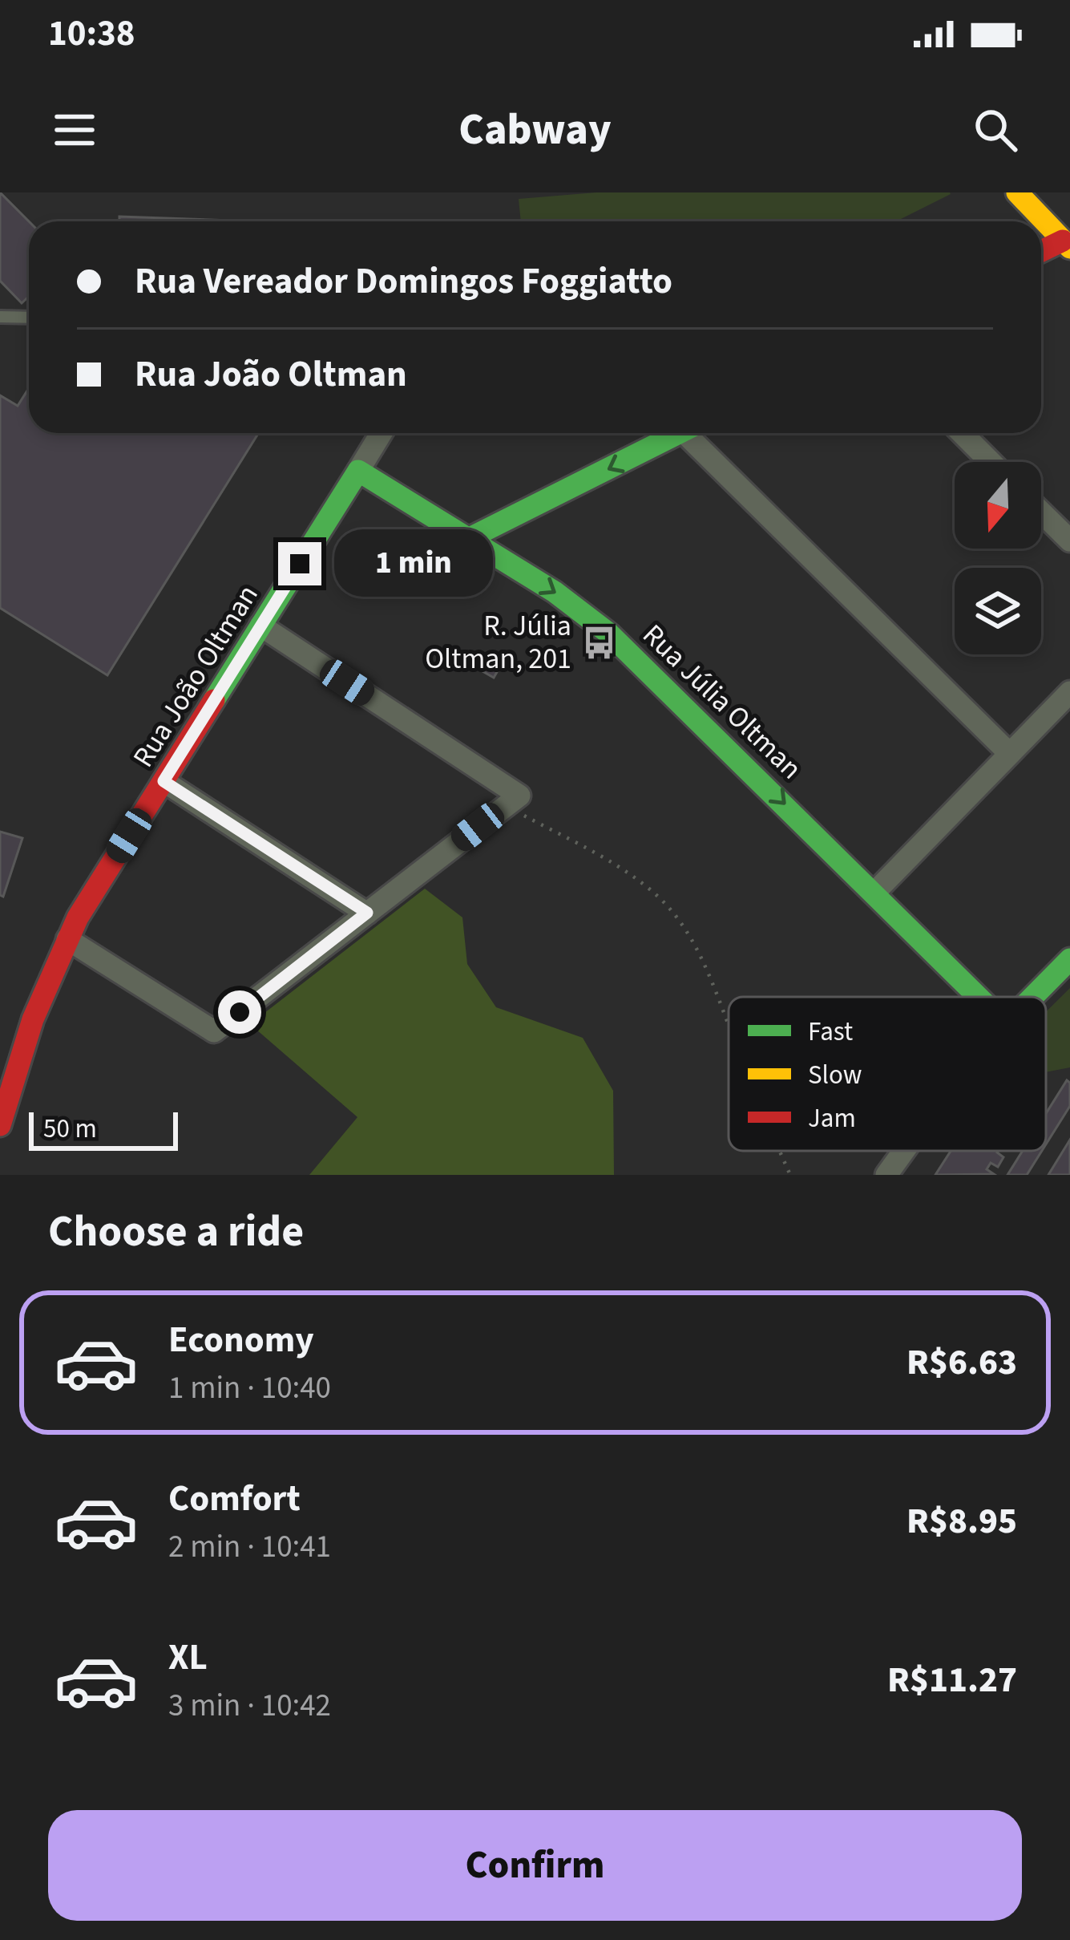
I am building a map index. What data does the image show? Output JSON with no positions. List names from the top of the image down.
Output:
{
  "streets": {
    "street": ["Rua João Oltman", "Rua Júlia Oltman"]
  },
  "crossings": [
    ["Rua João Oltman", "Rua Júlia Oltman"]
  ],
  "places": {
    "bus stop": ["R. Júlia Oltman, 201"]
  },
  "legend": ["Fast", "Slow", "Jam"],
  "scale_bar": "50 m",
  "north": "bottom",
  "page": {
    "status": "10:38",
    "header": "Cabway",
    "banner": ["Rua Vereador Domingos Foggiatto", "Rua João Oltman"],
    "bubble": "1 min",
    "scale": "50 m",
    "heading": "Choose a ride",
    "list": [
      {
        "name": "Economy",
        "note": "1 min · 10:40",
        "value": "R$6.63"
      },
      {
        "name": "Comfort",
        "note": "2 min · 10:41",
        "value": "R$8.95"
      },
      {
        "name": "XL",
        "note": "3 min · 10:42",
        "value": "R$11.27"
      }
    ],
    "buttons": "Confirm"
  }
}
